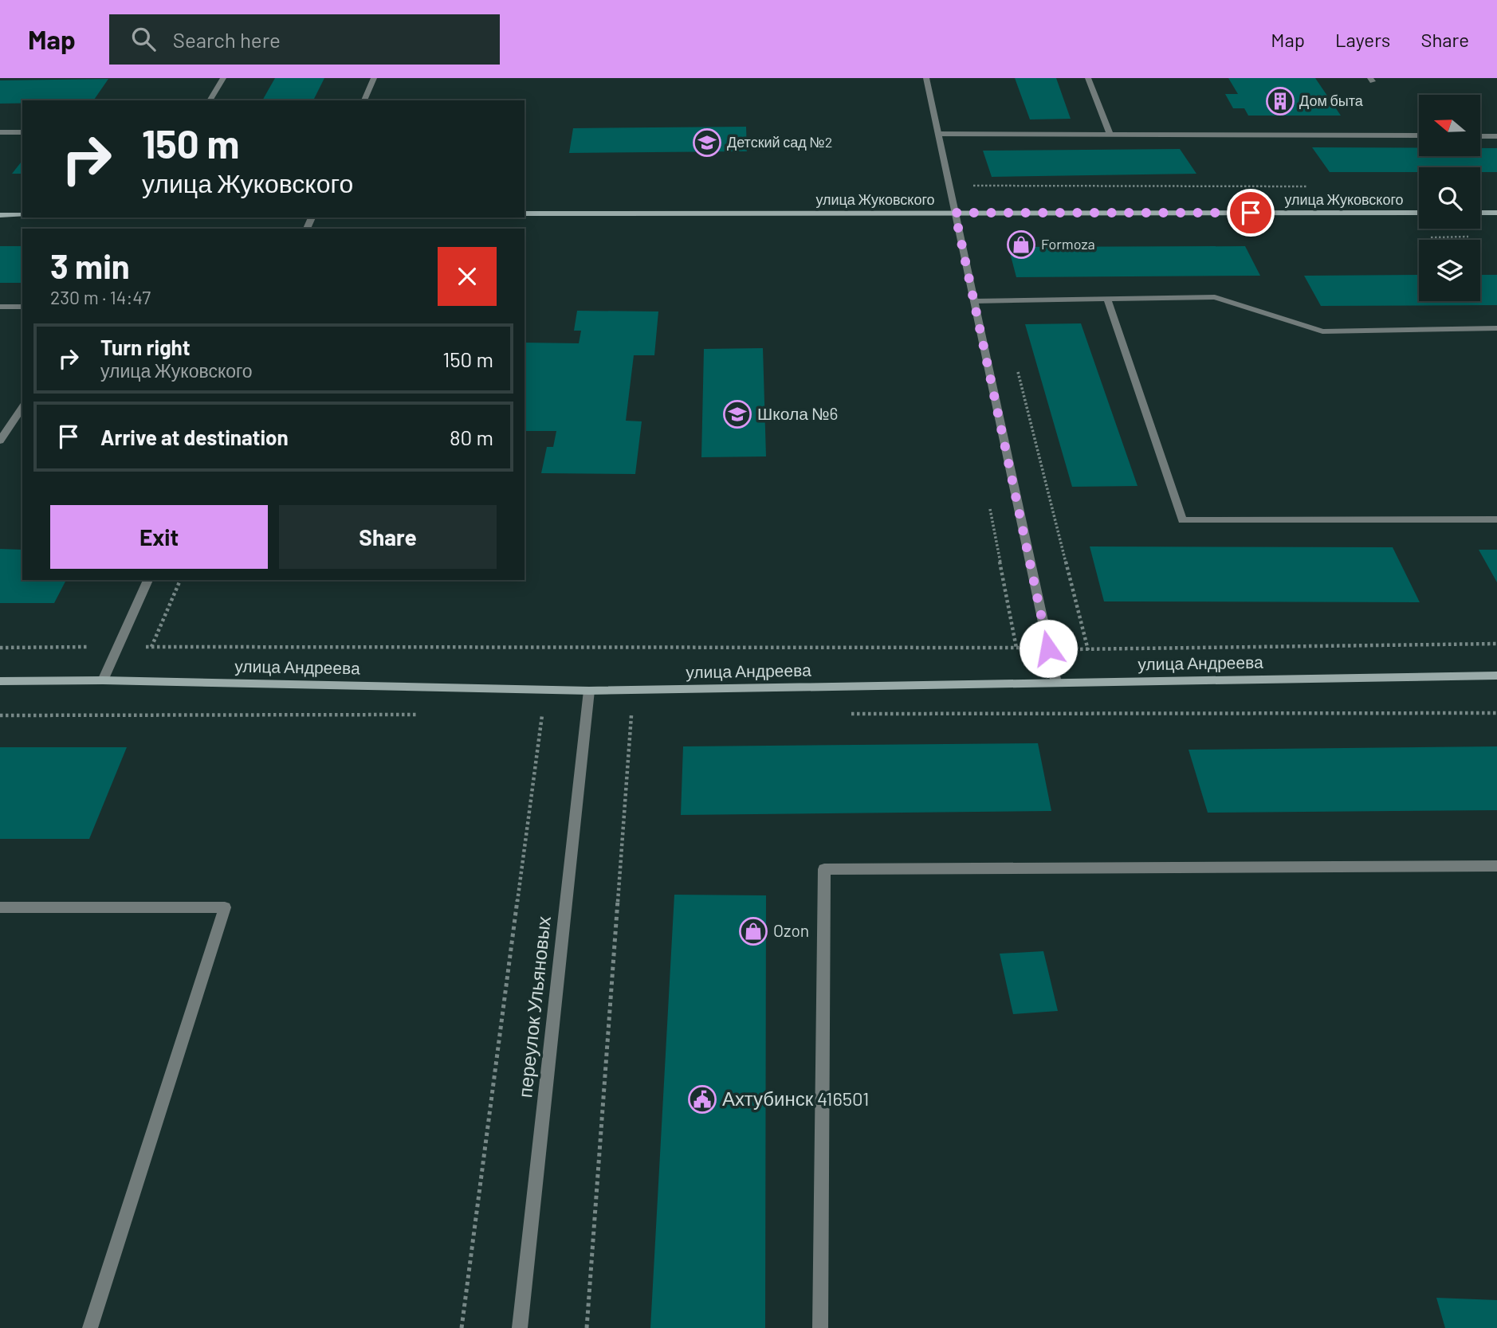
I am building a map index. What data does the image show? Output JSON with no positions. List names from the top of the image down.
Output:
{
  "streets": {
    "street": ["улица Жуковского", "улица Андреева", "переулок Ульяновых"]
  },
  "crossings": [
    ["улица Андреева", "переулок Ульяновых"]
  ],
  "places": {
    "building": ["Дом быта"],
    "school or university": ["Детский сад №2", "Школа №6"],
    "shop": ["Formoza", "Ozon"],
    "public building": ["Ахтубинск 416501"]
  },
  "north": "left",
  "page": {
    "header": "Map",
    "search": "Search here",
    "nav": ["Map", "Layers", "Share"],
    "turn": ["150 m", "улица Жуковского"],
    "heading": ["3 min", "230 m · 14:47"],
    "list": [
      {
        "name": "Turn right",
        "note": "улица Жуковского",
        "value": "150 m"
      },
      {
        "name": "Arrive at destination",
        "value": "80 m"
      }
    ],
    "buttons": ["Exit", "Share"]
  }
}
